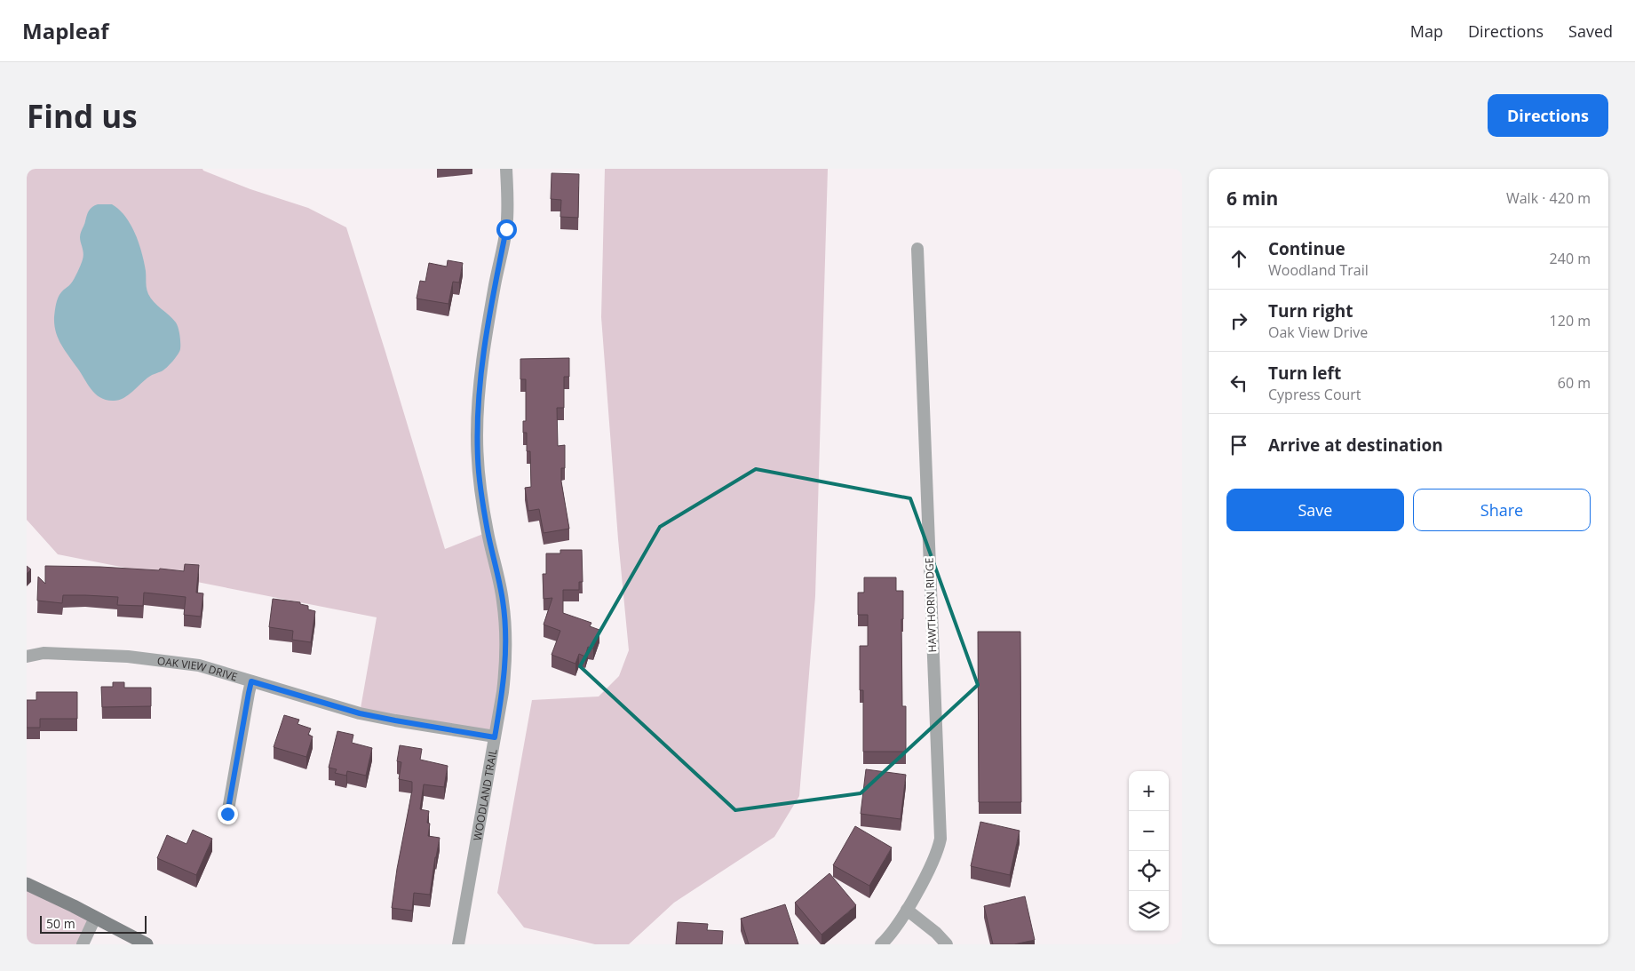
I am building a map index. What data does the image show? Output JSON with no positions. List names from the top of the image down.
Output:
{
  "streets": {
    "street": ["HAWTHORN RIDGE", "OAK VIEW DRIVE", "WOODLAND TRAIL"]
  },
  "crossings": [
    ["OAK VIEW DRIVE", "WOODLAND TRAIL"]
  ],
  "scale_bar": "50 m",
  "page": {
    "header": "Mapleaf",
    "nav": ["Map", "Directions", "Saved"],
    "buttons": [
      "Directions",
      ["Save", "Share"]
    ],
    "title": "Find us",
    "heading": ["6 min", "Walk · 420 m"],
    "list": [
      ["Continue", "Woodland Trail", "240 m"],
      ["Turn right", "Oak View Drive", "120 m"],
      ["Turn left", "Cypress Court", "60 m"],
      "Arrive at destination"
    ],
    "map_buttons": ["+", "−"],
    "scale": "50 m"
  }
}
